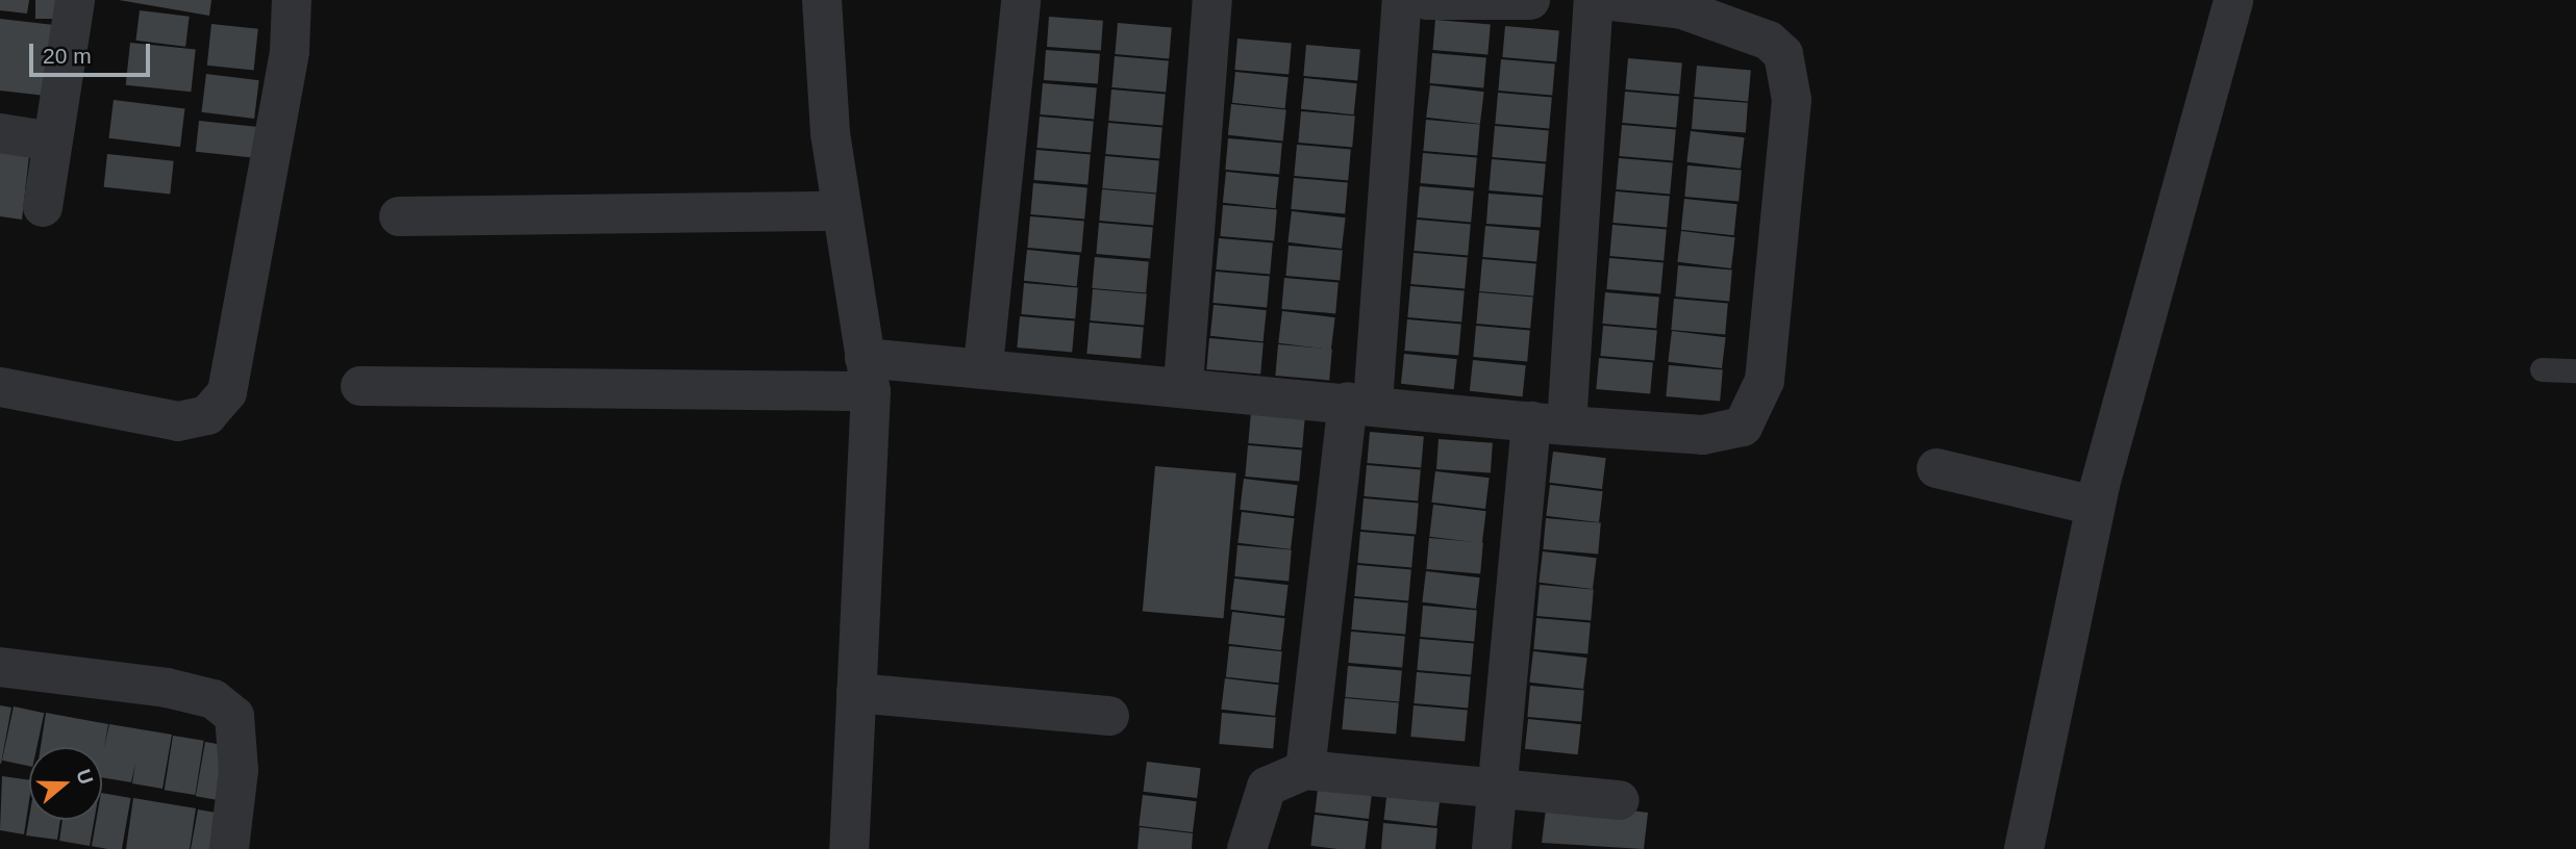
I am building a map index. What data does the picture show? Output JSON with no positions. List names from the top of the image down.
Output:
{
  "scale_bar": "20 m",
  "north": "right"
}
